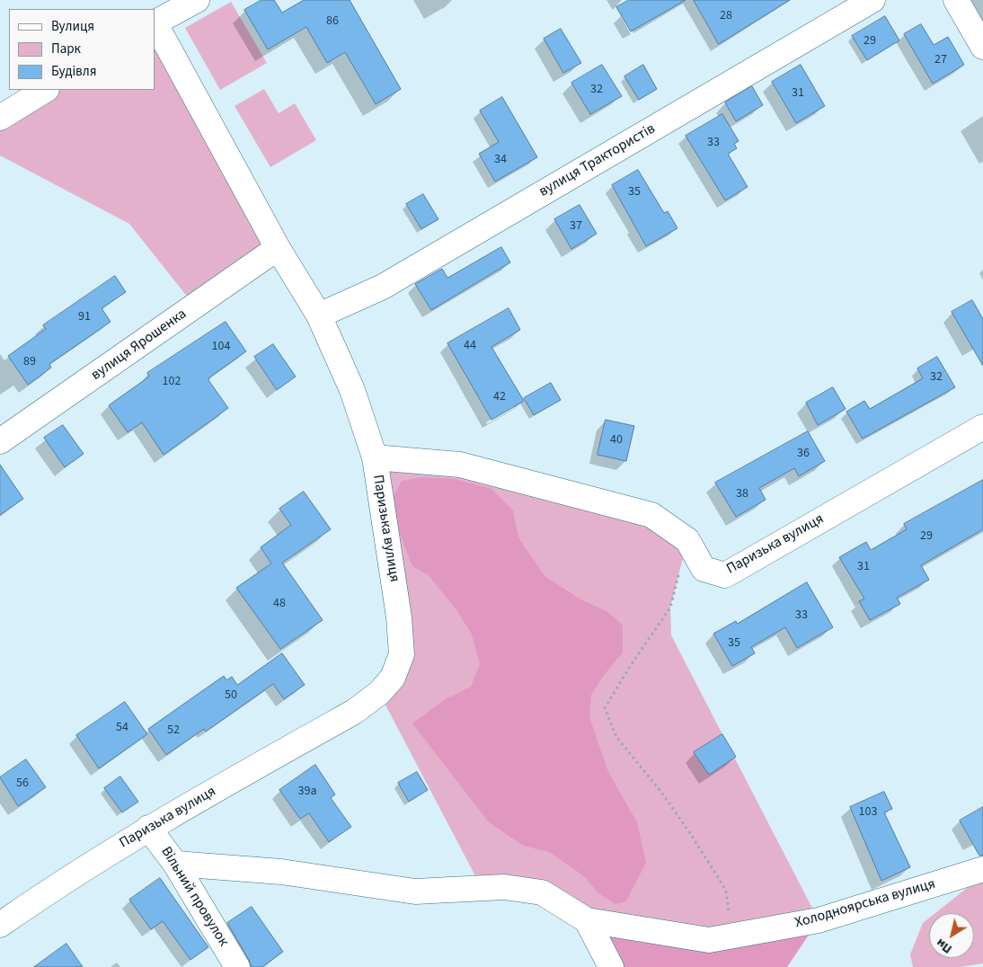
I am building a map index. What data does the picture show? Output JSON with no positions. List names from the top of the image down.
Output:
{
  "streets": {
    "street": [
      "вулиця Трактористів",
      "вулиця Ярошенка",
      "Паризька вулиця",
      "Вільний провулок",
      "Холодноярська вулиця"
    ]
  },
  "crossings": [
    ["Паризька вулиця", "Вільний провулок"]
  ],
  "house_numbers": [
    "28",
    "86",
    "29",
    "27",
    "32",
    "31",
    "33",
    "34",
    "35",
    "37",
    "91",
    "44",
    "104",
    "89",
    "32",
    "102",
    "42",
    "40",
    "36",
    "38",
    "29",
    "31",
    "48",
    "33",
    "35",
    "50",
    "54",
    "52",
    "56",
    "39а",
    "103"
  ],
  "legend": ["Вулиця", "Парк", "Будівля"],
  "north": "bottom left"
}
